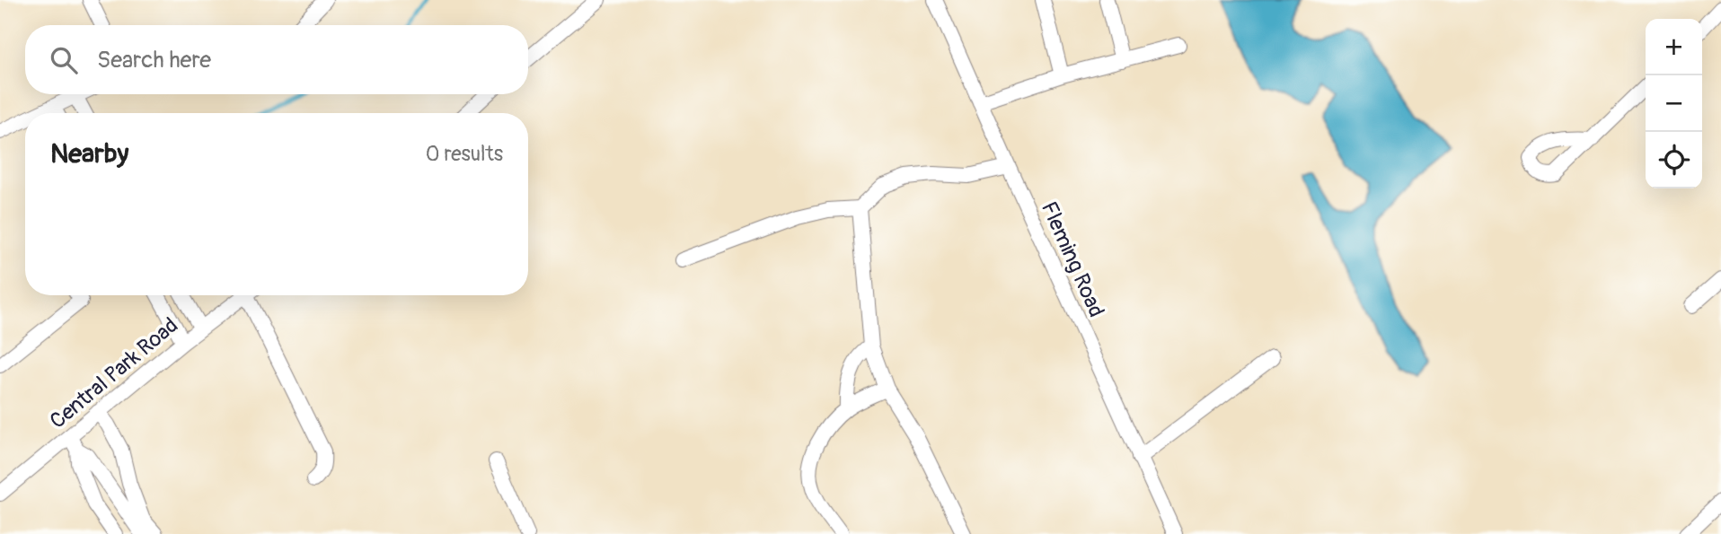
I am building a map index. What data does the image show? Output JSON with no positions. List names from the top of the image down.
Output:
{
  "streets": {
    "street": ["Fleming Road", "Central Park Road"]
  },
  "page": {
    "map_buttons": ["+", "−"],
    "search": "Search here",
    "heading": ["Nearby", "0 results"]
  }
}
